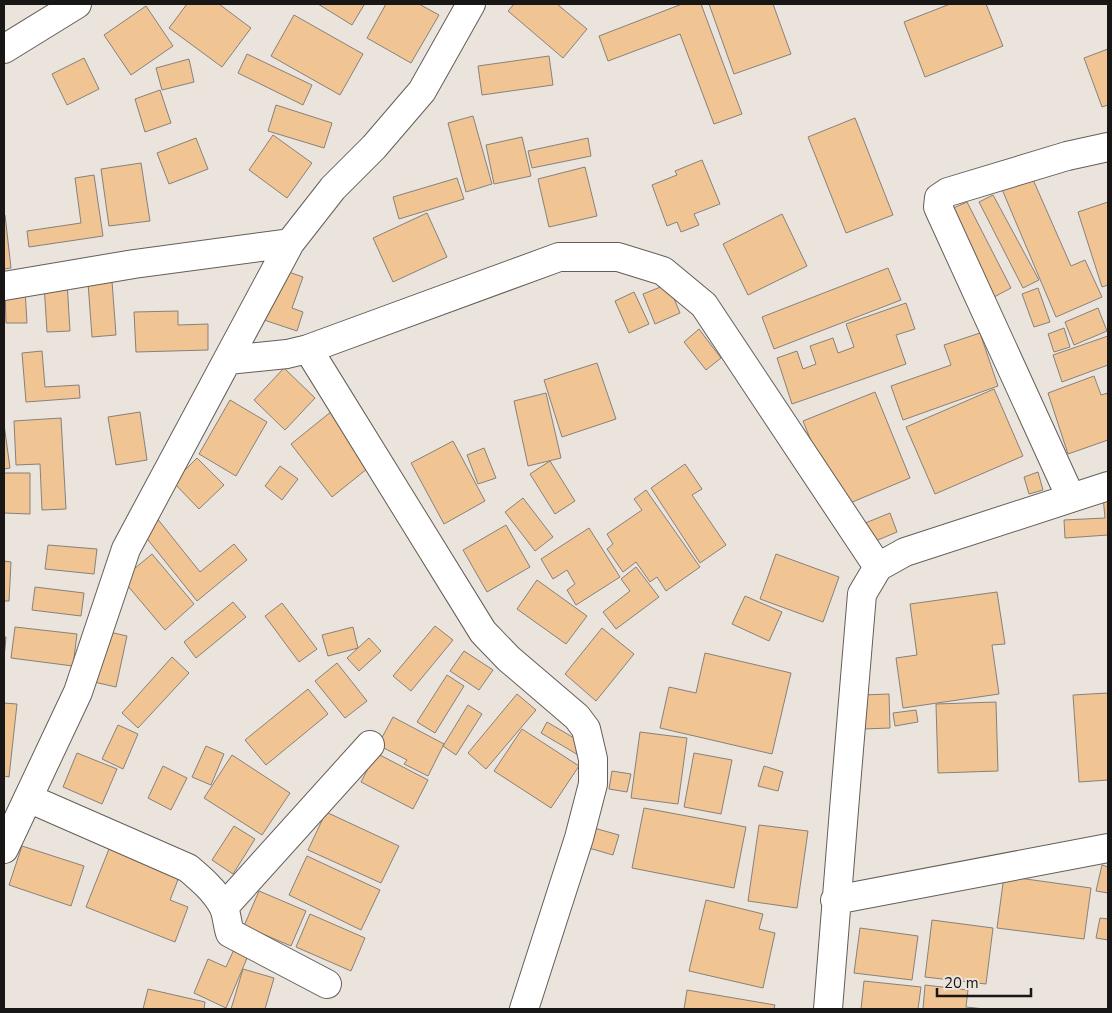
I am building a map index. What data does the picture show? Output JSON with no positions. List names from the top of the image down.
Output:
{
  "scale_bar": "20 m"
}
